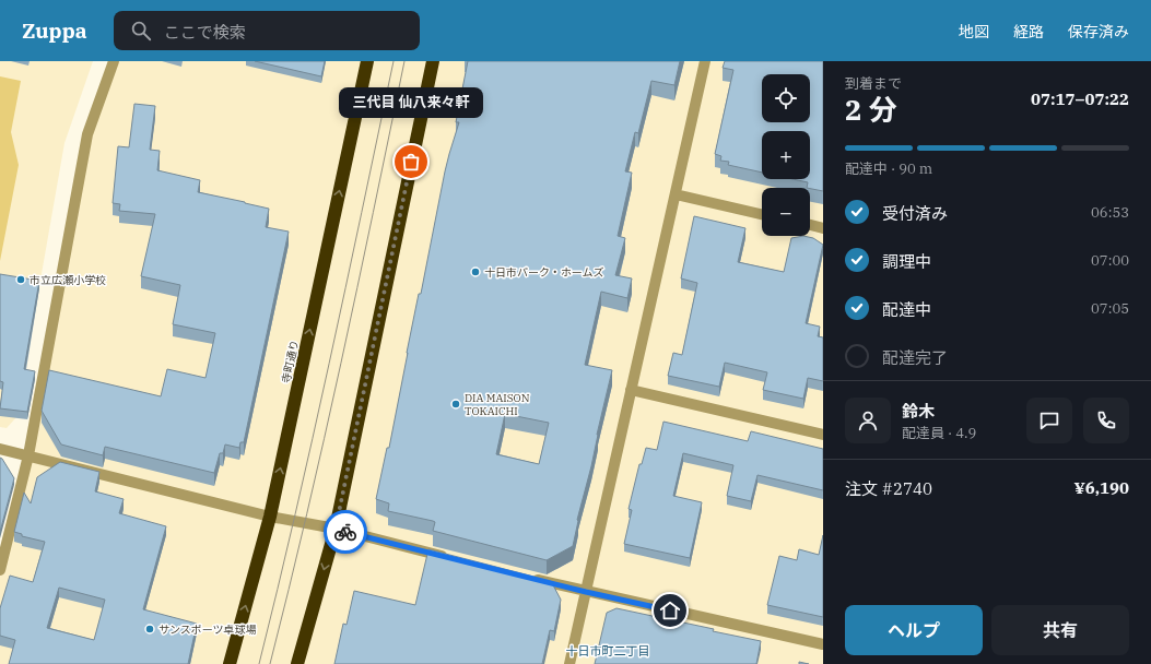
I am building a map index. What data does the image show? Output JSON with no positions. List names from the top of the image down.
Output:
{
  "streets": {
    "highway": ["寺町通り"]
  },
  "districts": ["十日市町二丁目"],
  "places": [
    "三代目 仙八来々軒",
    "十日市パーク・ホームズ",
    "市立広瀬小学校",
    "DIA MAISON TOKAICHI",
    "サンスポーツ卓球場"
  ],
  "page": {
    "header": "Zuppa",
    "search": "ここで検索",
    "nav": ["地図", "経路", "保存済み"],
    "heading": ["2 分", "到着まで", "07:17–07:22"],
    "panel": [
      "鈴木",
      "配達員 · 4.9",
      "注文 #2740",
      "¥6,190"
    ],
    "map_buttons": ["+", "−"],
    "bubble": "三代目 仙八来々軒",
    "bar": "配達中 · 90 m",
    "list": [
      ["受付済み", "06:53"],
      ["調理中", "07:00"],
      ["配達中", "07:05"],
      "配達完了"
    ],
    "buttons": ["ヘルプ", "共有"]
  }
}
